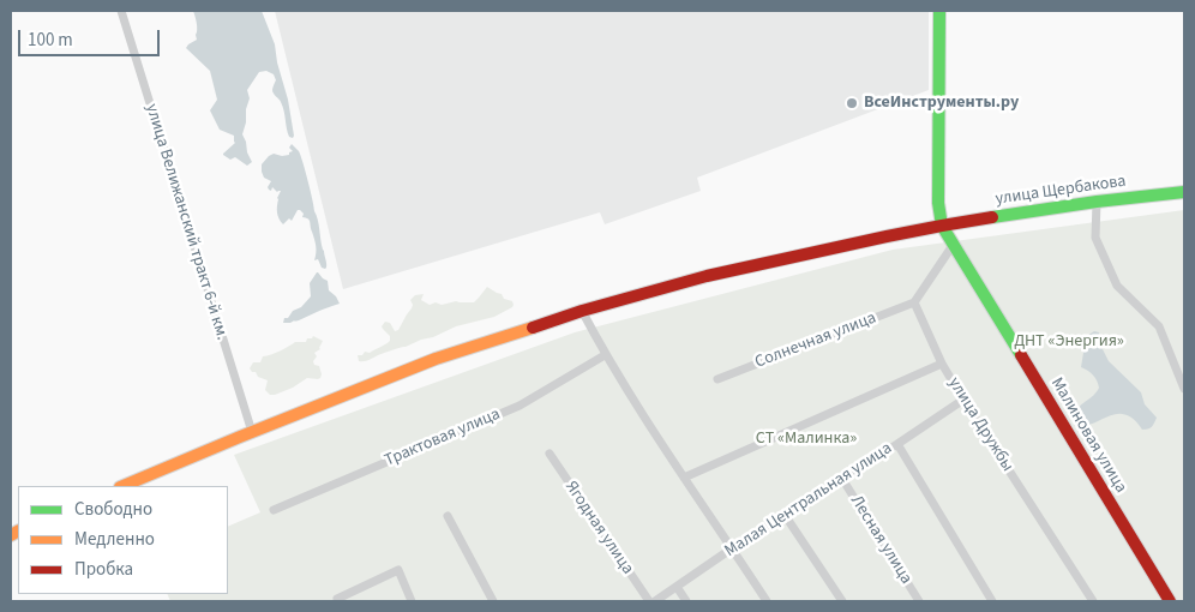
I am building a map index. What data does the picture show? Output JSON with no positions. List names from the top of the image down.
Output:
{
  "streets": {
    "main road": ["улица Щербакова", "Малиновая улица"],
    "street": [
      "улица Велижанский тракт 6-й км.",
      "Солнечная улица",
      "улица Дружбы",
      "Трактовая улица",
      "Малая Центральная улица",
      "Ягодная улица",
      "Лесная улица"
    ]
  },
  "crossings": [
    ["улица Щербакова", "улица Велижанский тракт 6-й км."],
    ["улица Щербакова", "Малиновая улица"],
    ["Солнечная улица", "улица Дружбы"],
    ["улица Дружбы", "Малая Центральная улица"],
    ["Малая Центральная улица", "Лесная улица"]
  ],
  "parks": ["ДНТ «Энергия»", "CТ «Малинка»"],
  "places": ["ВсеИнструменты.ру"],
  "legend": ["Свободно", "Медленно", "Пробка"],
  "scale_bar": "100 m"
}
